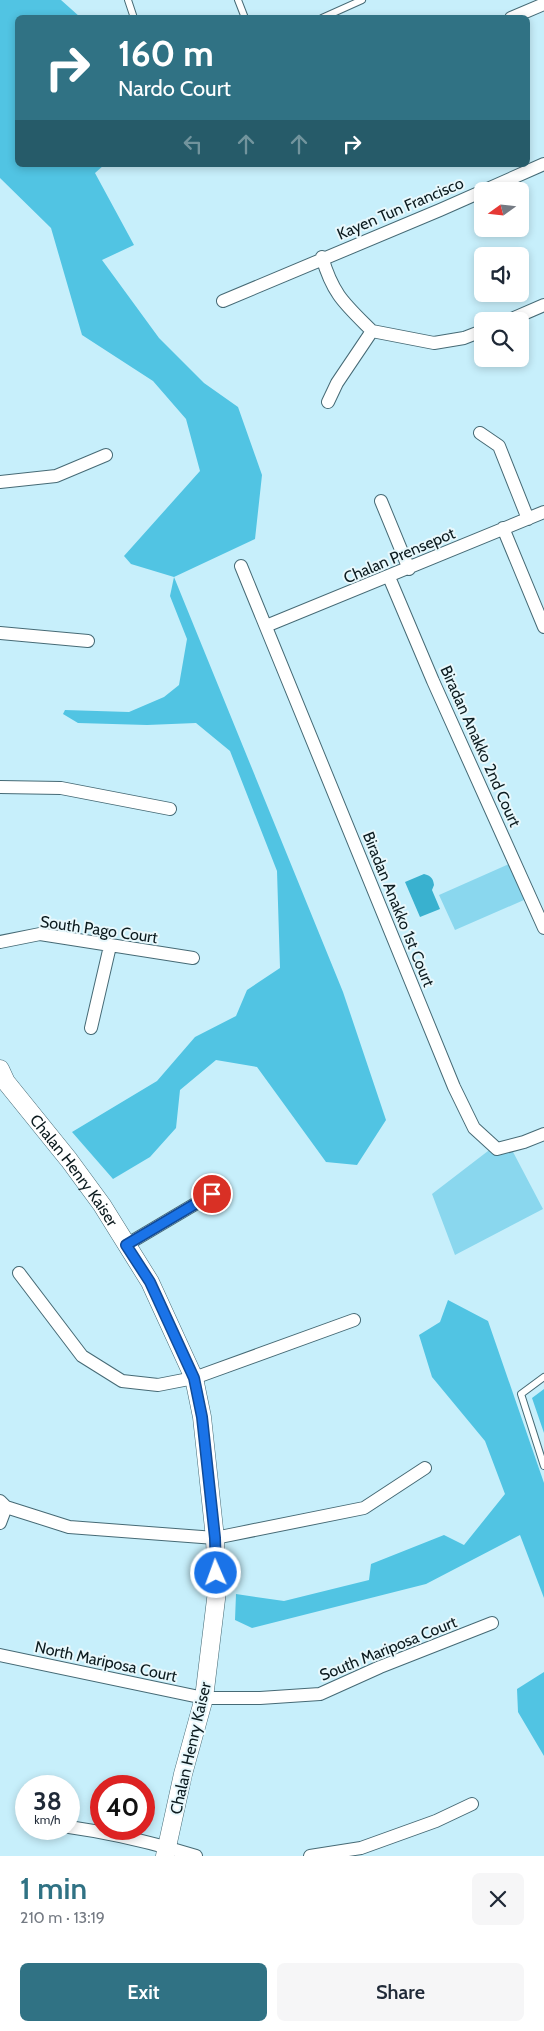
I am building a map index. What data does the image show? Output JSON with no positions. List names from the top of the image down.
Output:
{
  "streets": {
    "street": [
      "Kayen Tun Francisco",
      "Chalan Prensepot",
      "Biradan Anakko 2nd Court",
      "Biradan Anakko 1st Court",
      "South Pago Court",
      "Chalan Henry Kaiser",
      "South Mariposa Court",
      "North Mariposa Court"
    ]
  },
  "crossings": [
    ["Chalan Prensepot", "Biradan Anakko 2nd Court"],
    ["Chalan Prensepot", "Biradan Anakko 1st Court"],
    ["Chalan Henry Kaiser", "South Mariposa Court"],
    ["Chalan Henry Kaiser", "North Mariposa Court"],
    ["South Mariposa Court", "North Mariposa Court"]
  ],
  "north": "left",
  "page": {
    "turn": ["160 m", "Nardo Court"],
    "speed": "38 km/h",
    "limit": "40",
    "heading": ["1 min", "210 m · 13:19"],
    "buttons": ["Exit", "Share"]
  }
}
